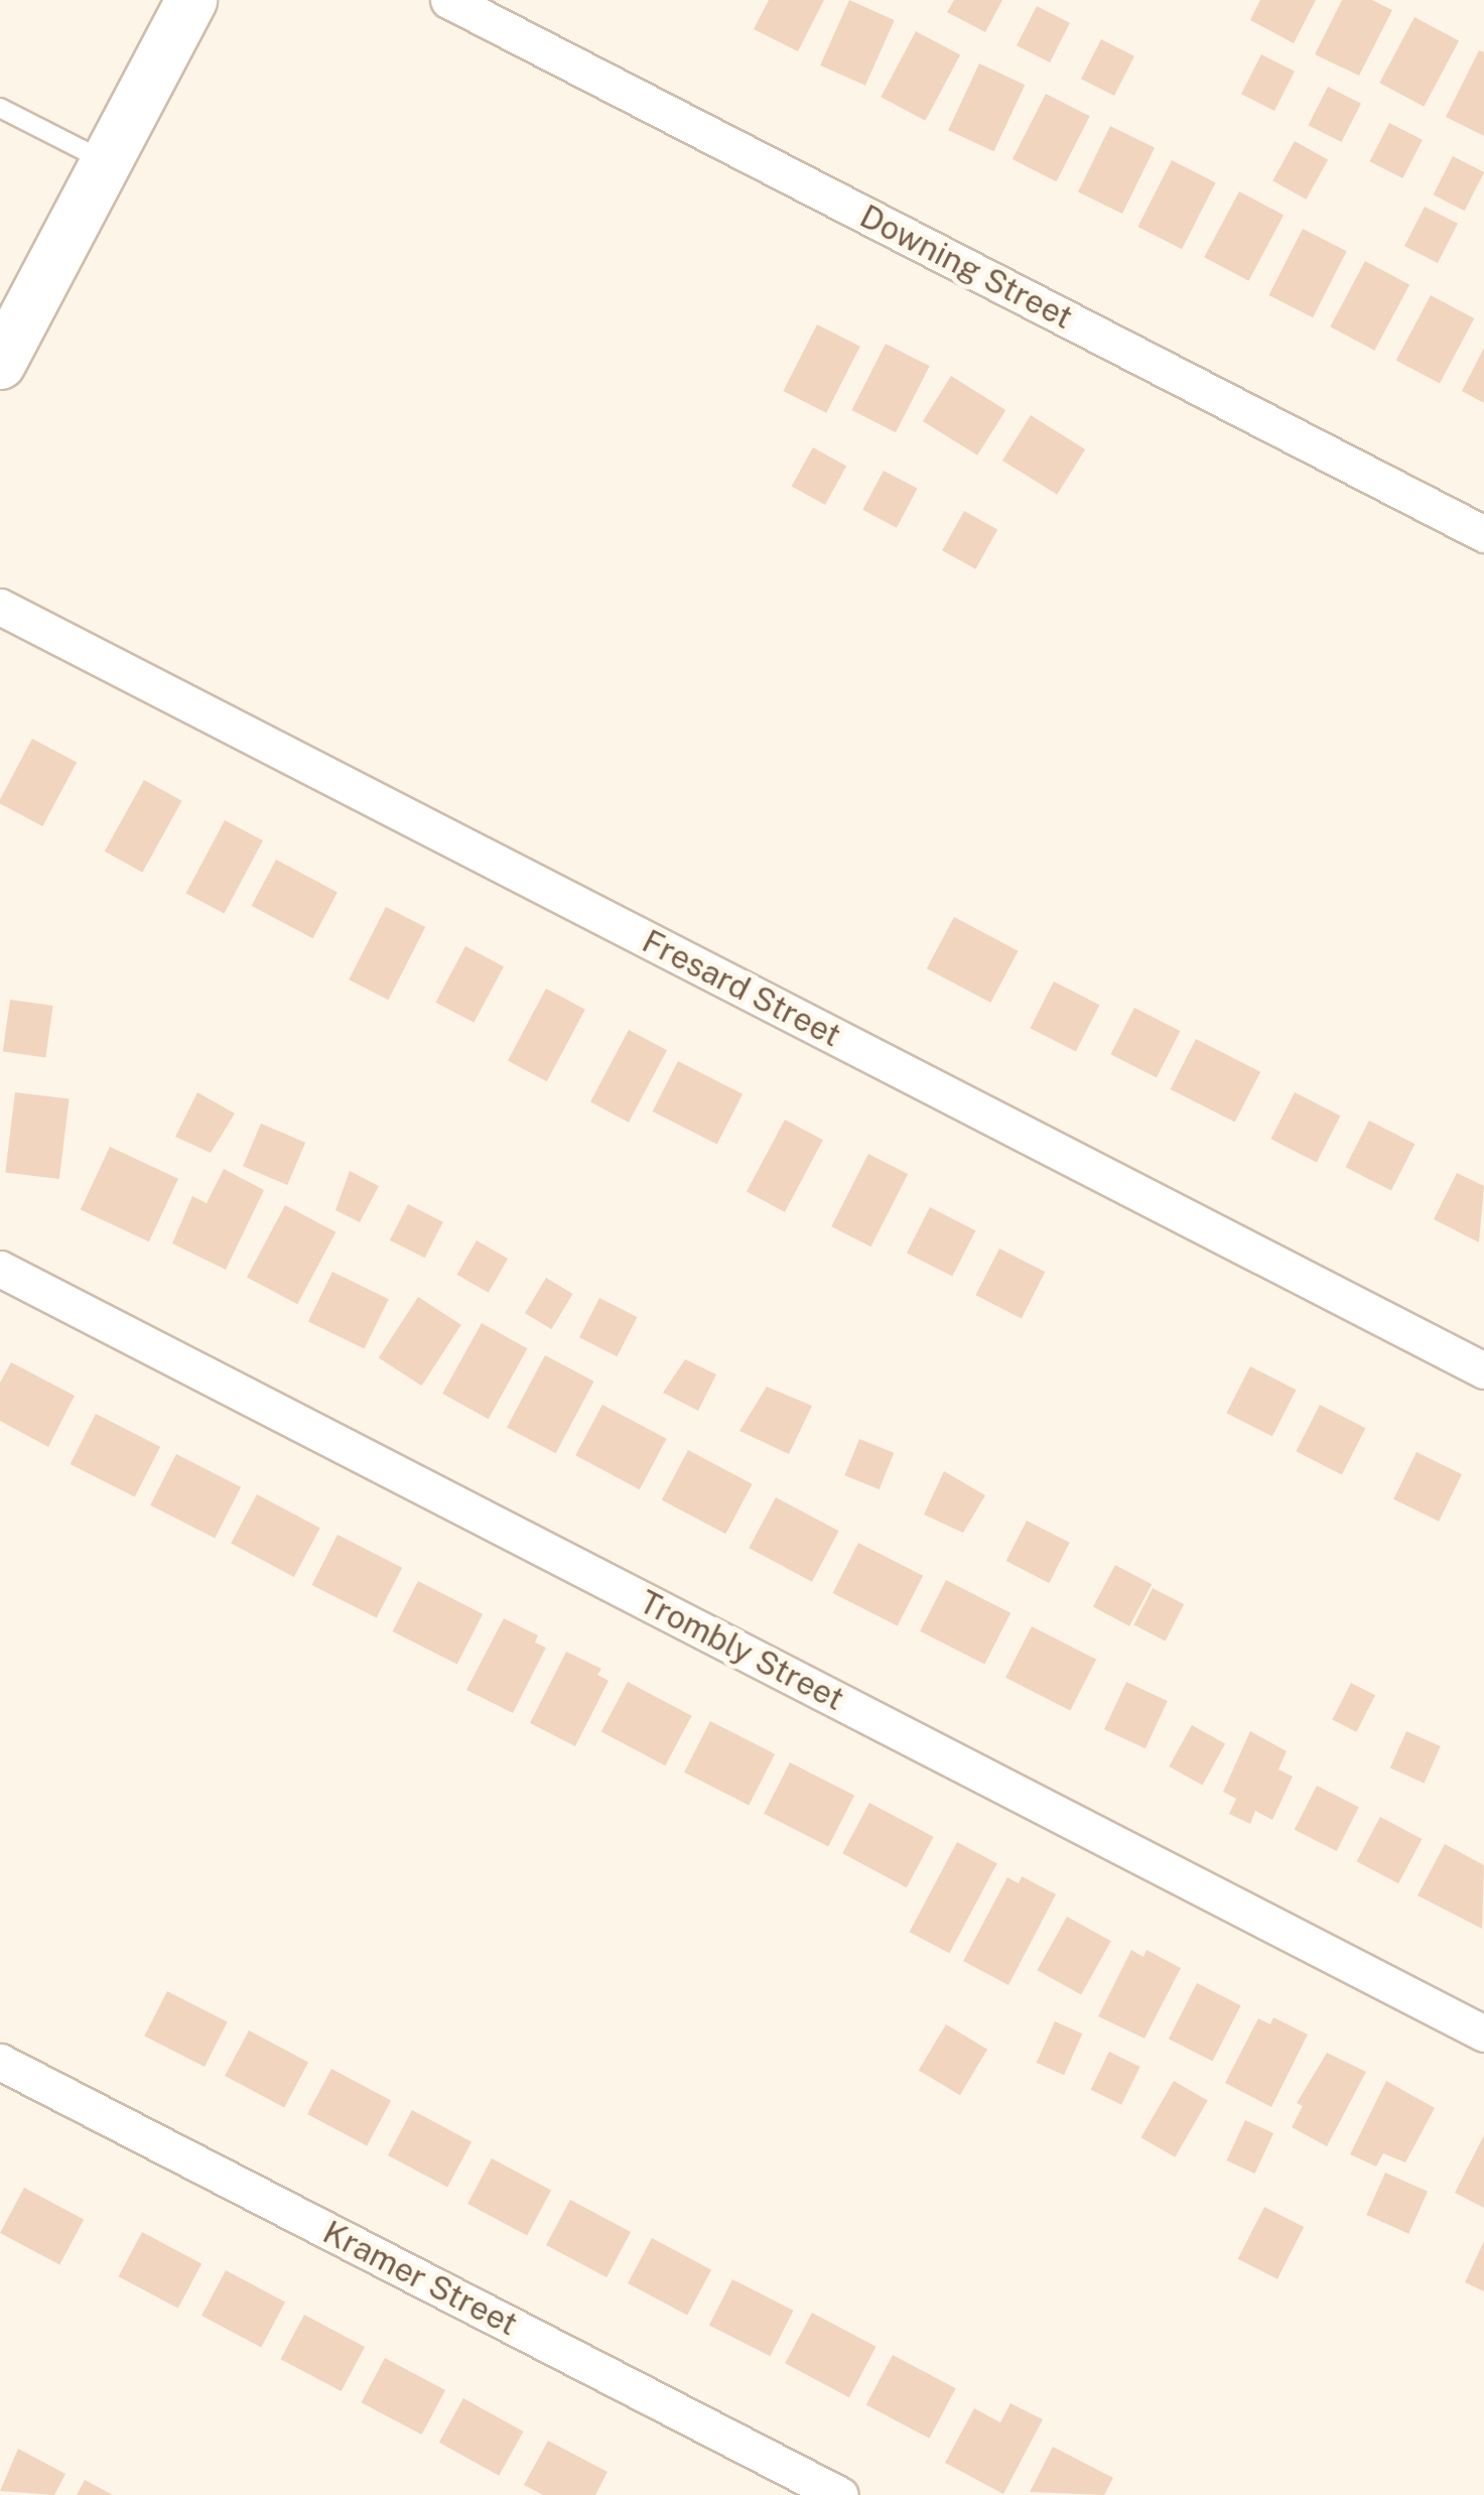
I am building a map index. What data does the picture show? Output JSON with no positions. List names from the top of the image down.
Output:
{
  "streets": {
    "street": [
      "Downing Street",
      "Fresard Street",
      "Trombly Street",
      "Kramer Street"
    ]
  }
}
